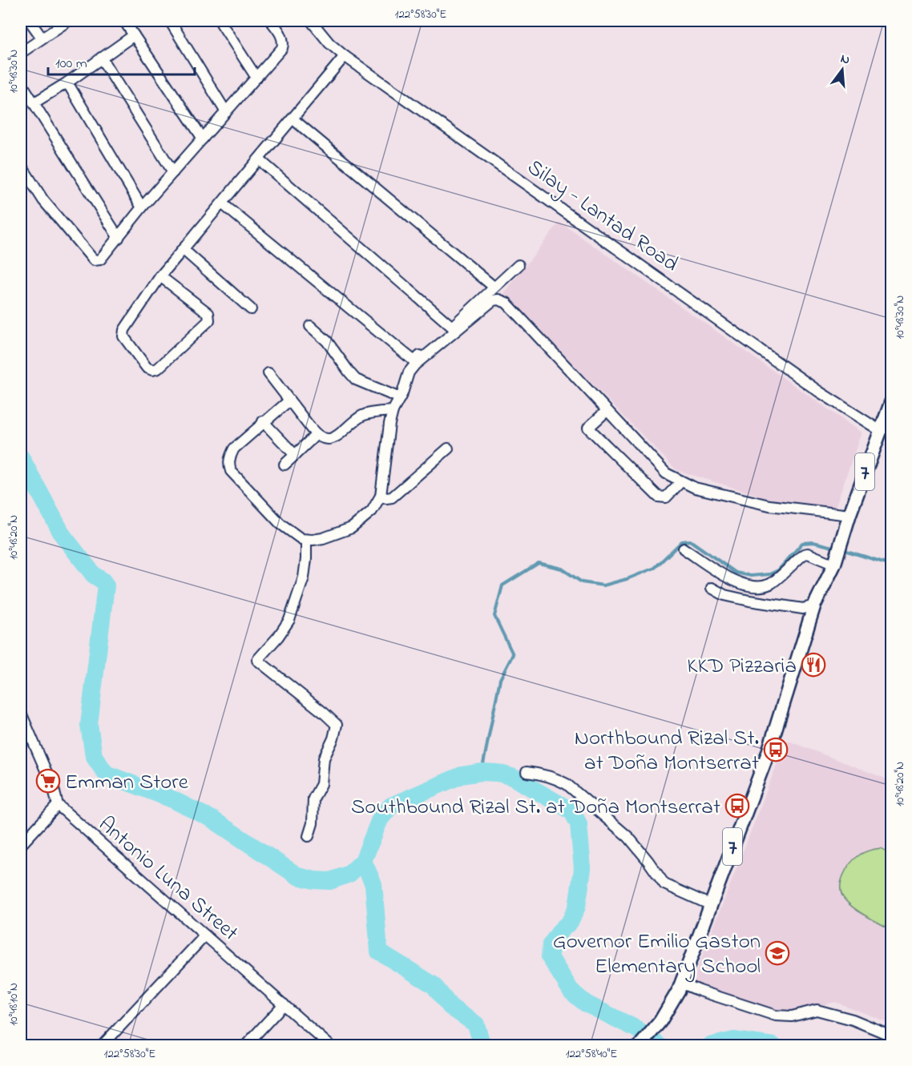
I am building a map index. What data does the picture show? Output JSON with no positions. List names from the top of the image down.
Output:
{
  "streets": {
    "main road": ["7"],
    "street": ["Silay - Lantad Road", "Antonio Luna Street"]
  },
  "crossings": [
    ["Silay - Lantad Road", "7"]
  ],
  "places": {
    "restaurant": ["KKD Pizzaria"],
    "bus stop": ["Northbound Rizal St. at Doña Montserrat", "Southbound Rizal St. at Doña Montserrat"],
    "supermarket": ["Emman Store"],
    "school or university": ["Governor Emilio Gaston Elementary School"]
  },
  "scale_bar": "100 m",
  "north": "top",
  "coordinates": [
    "122°58'30\"E",
    "10°48'30\"N",
    "10°48'20\"N",
    "10°48'10\"N",
    "122°58'40\"E"
  ]
}
